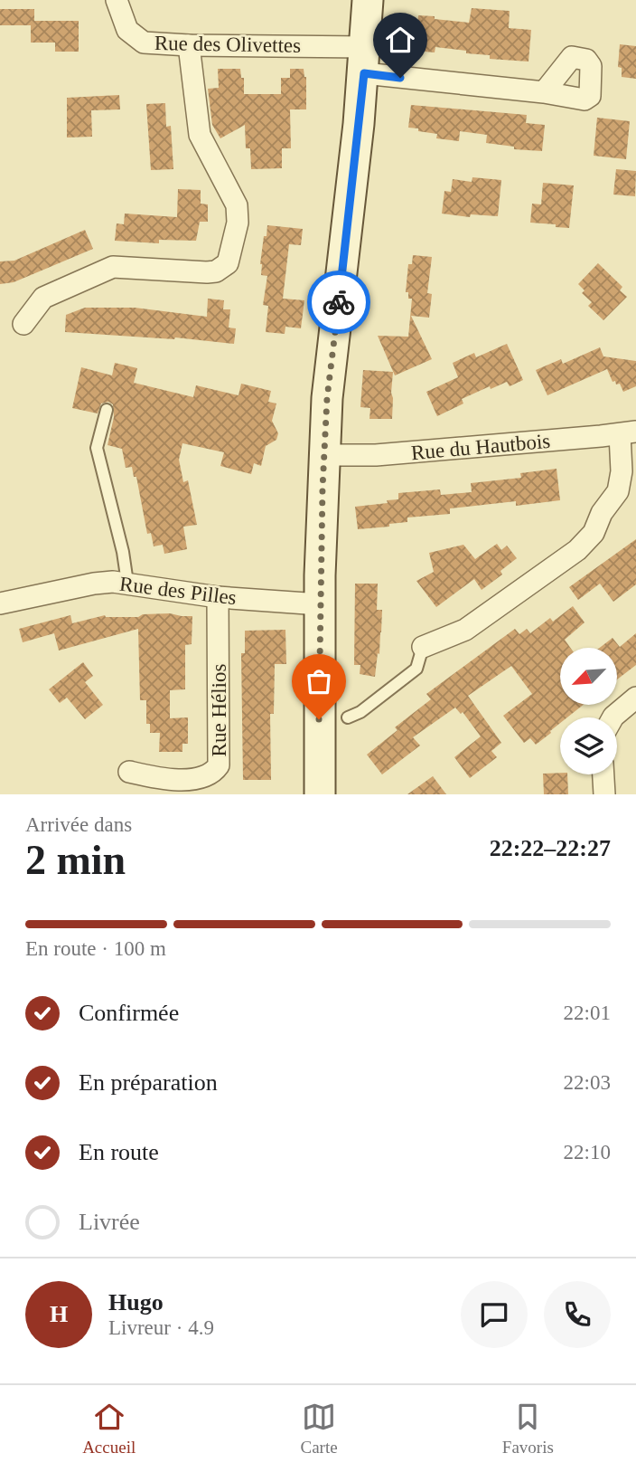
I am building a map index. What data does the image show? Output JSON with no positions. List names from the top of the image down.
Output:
{
  "streets": {
    "street": [
      "Rue des Olivettes",
      "Rue du Hautbois",
      "Rue des Pilles",
      "Rue Hélios"
    ]
  },
  "crossings": [
    ["Rue des Pilles", "Rue Hélios"]
  ],
  "north": "bottom left",
  "page": {
    "heading": ["2 min", "Arrivée dans", "22:22–22:27"],
    "panel": ["Hugo", "Livreur · 4.9"],
    "bar": "En route · 100 m",
    "list": [
      ["Confirmée", "22:01"],
      ["En préparation", "22:03"],
      ["En route", "22:10"],
      "Livrée"
    ],
    "round": "H",
    "tabs": ["Accueil", "Carte", "Favoris"]
  }
}
